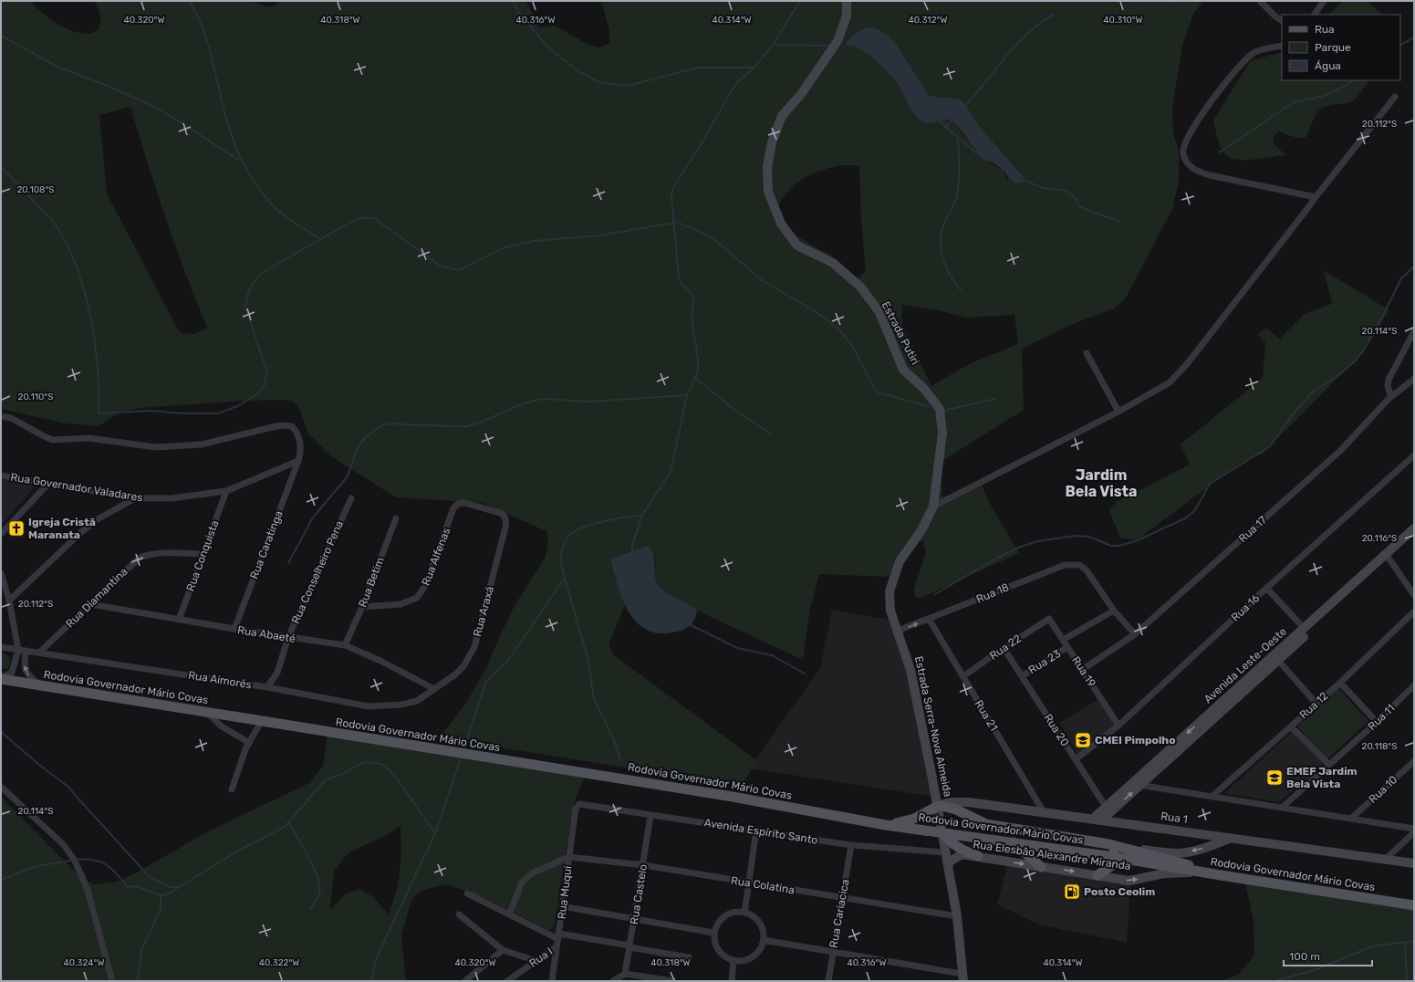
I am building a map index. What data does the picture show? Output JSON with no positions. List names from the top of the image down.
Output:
{
  "streets": {
    "main road": ["Rodovia Governador Mário Covas"],
    "street": [
      "Estrada Putiri",
      "Rua Governador Valadares",
      "Rua 17",
      "Rua Caratinga",
      "Rua Conquista",
      "Rua Alfenas",
      "Rua Conselheiro Pena",
      "Rua Betim",
      "Rua 18",
      "Rua Diamantina",
      "Rua 16",
      "Rua Araxá",
      "Rua Abaeté",
      "Rua 22",
      "Rua 23",
      "Avenida Leste-Oeste",
      "Rua 19",
      "Rua Aimorés",
      "Rua 12",
      "Rua 21",
      "Rua 11",
      "Estrada Serra-Nova Almeida",
      "Rua 20",
      "Rua 10",
      "Rua 1",
      "Avenida Espírito Santo",
      "Rua Elesbão Alexandre Miranda",
      "Rua Colatina",
      "Rua Muqui",
      "Rua Castelo",
      "Rua Cariacica",
      "Rua I"
    ]
  },
  "crossings": [
    ["Estrada Putiri", "Rua 18"],
    ["Estrada Putiri", "Estrada Serra-Nova Almeida"],
    ["Rua Governador Valadares", "Rua Caratinga"],
    ["Rua Governador Valadares", "Rua Conquista"],
    ["Rua 17", "Rua 19"],
    ["Rua Caratinga", "Rua Abaeté"],
    ["Rua Conquista", "Rua Diamantina"],
    ["Rua Conquista", "Rua Abaeté"],
    ["Rua Alfenas", "Rua Betim"],
    ["Rua Alfenas", "Rua Araxá"],
    ["Rua Conselheiro Pena", "Rua Abaeté"],
    ["Rua Conselheiro Pena", "Rua Aimorés"],
    ["Rua Betim", "Rua Abaeté"],
    ["Rua 18", "Rua 21"],
    ["Rua 18", "Estrada Serra-Nova Almeida"],
    ["Rua Diamantina", "Rua Abaeté"],
    ["Rua Diamantina", "Rua Aimorés"],
    ["Rua 16", "Rua 19"],
    ["Rua 16", "Rua 20"],
    ["Rua Araxá", "Rua Abaeté"],
    ["Rua Araxá", "Rua Aimorés"],
    ["Rua Abaeté", "Rua Aimorés"],
    ["Rua 22", "Rua 19"],
    ["Rua 22", "Rua 21"],
    ["Rua 22", "Rua 20"],
    ["Rua 23", "Rua 19"],
    ["Rua 23", "Rua 20"],
    ["Avenida Leste-Oeste", "Rua 20"],
    ["Avenida Leste-Oeste", "Rua 1"],
    ["Rodovia Governador Mário Covas", "Rua Elesbão Alexandre Miranda"],
    ["Rua 21", "Rua 1"],
    ["Estrada Serra-Nova Almeida", "Rua 1"],
    ["Avenida Espírito Santo", "Rua Elesbão Alexandre Miranda"],
    ["Avenida Espírito Santo", "Rua Muqui"],
    ["Avenida Espírito Santo", "Rua Castelo"],
    ["Avenida Espírito Santo", "Rua Cariacica"],
    ["Rua Colatina", "Rua Muqui"],
    ["Rua Colatina", "Rua Castelo"],
    ["Rua Colatina", "Rua Cariacica"],
    ["Rua Muqui", "Rua I"]
  ],
  "districts": ["Jardim Bela Vista"],
  "places": {
    "church": ["Igreja Cristã Maranata"],
    "school or university": ["CMEI Pimpolho", "EMEF Jardim Bela Vista"],
    "fuel station": ["Posto Ceolim"]
  },
  "legend": ["Rua", "Parque", "Água"],
  "scale_bar": "100 m",
  "coordinates": [
    "40.320°W",
    "40.318°W",
    "40.316°W",
    "40.314°W",
    "40.312°W",
    "40.310°W",
    "20.112°S",
    "20.108°S",
    "20.114°S",
    "20.110°S",
    "20.116°S",
    "20.118°S",
    "40.324°W",
    "40.322°W"
  ]
}
